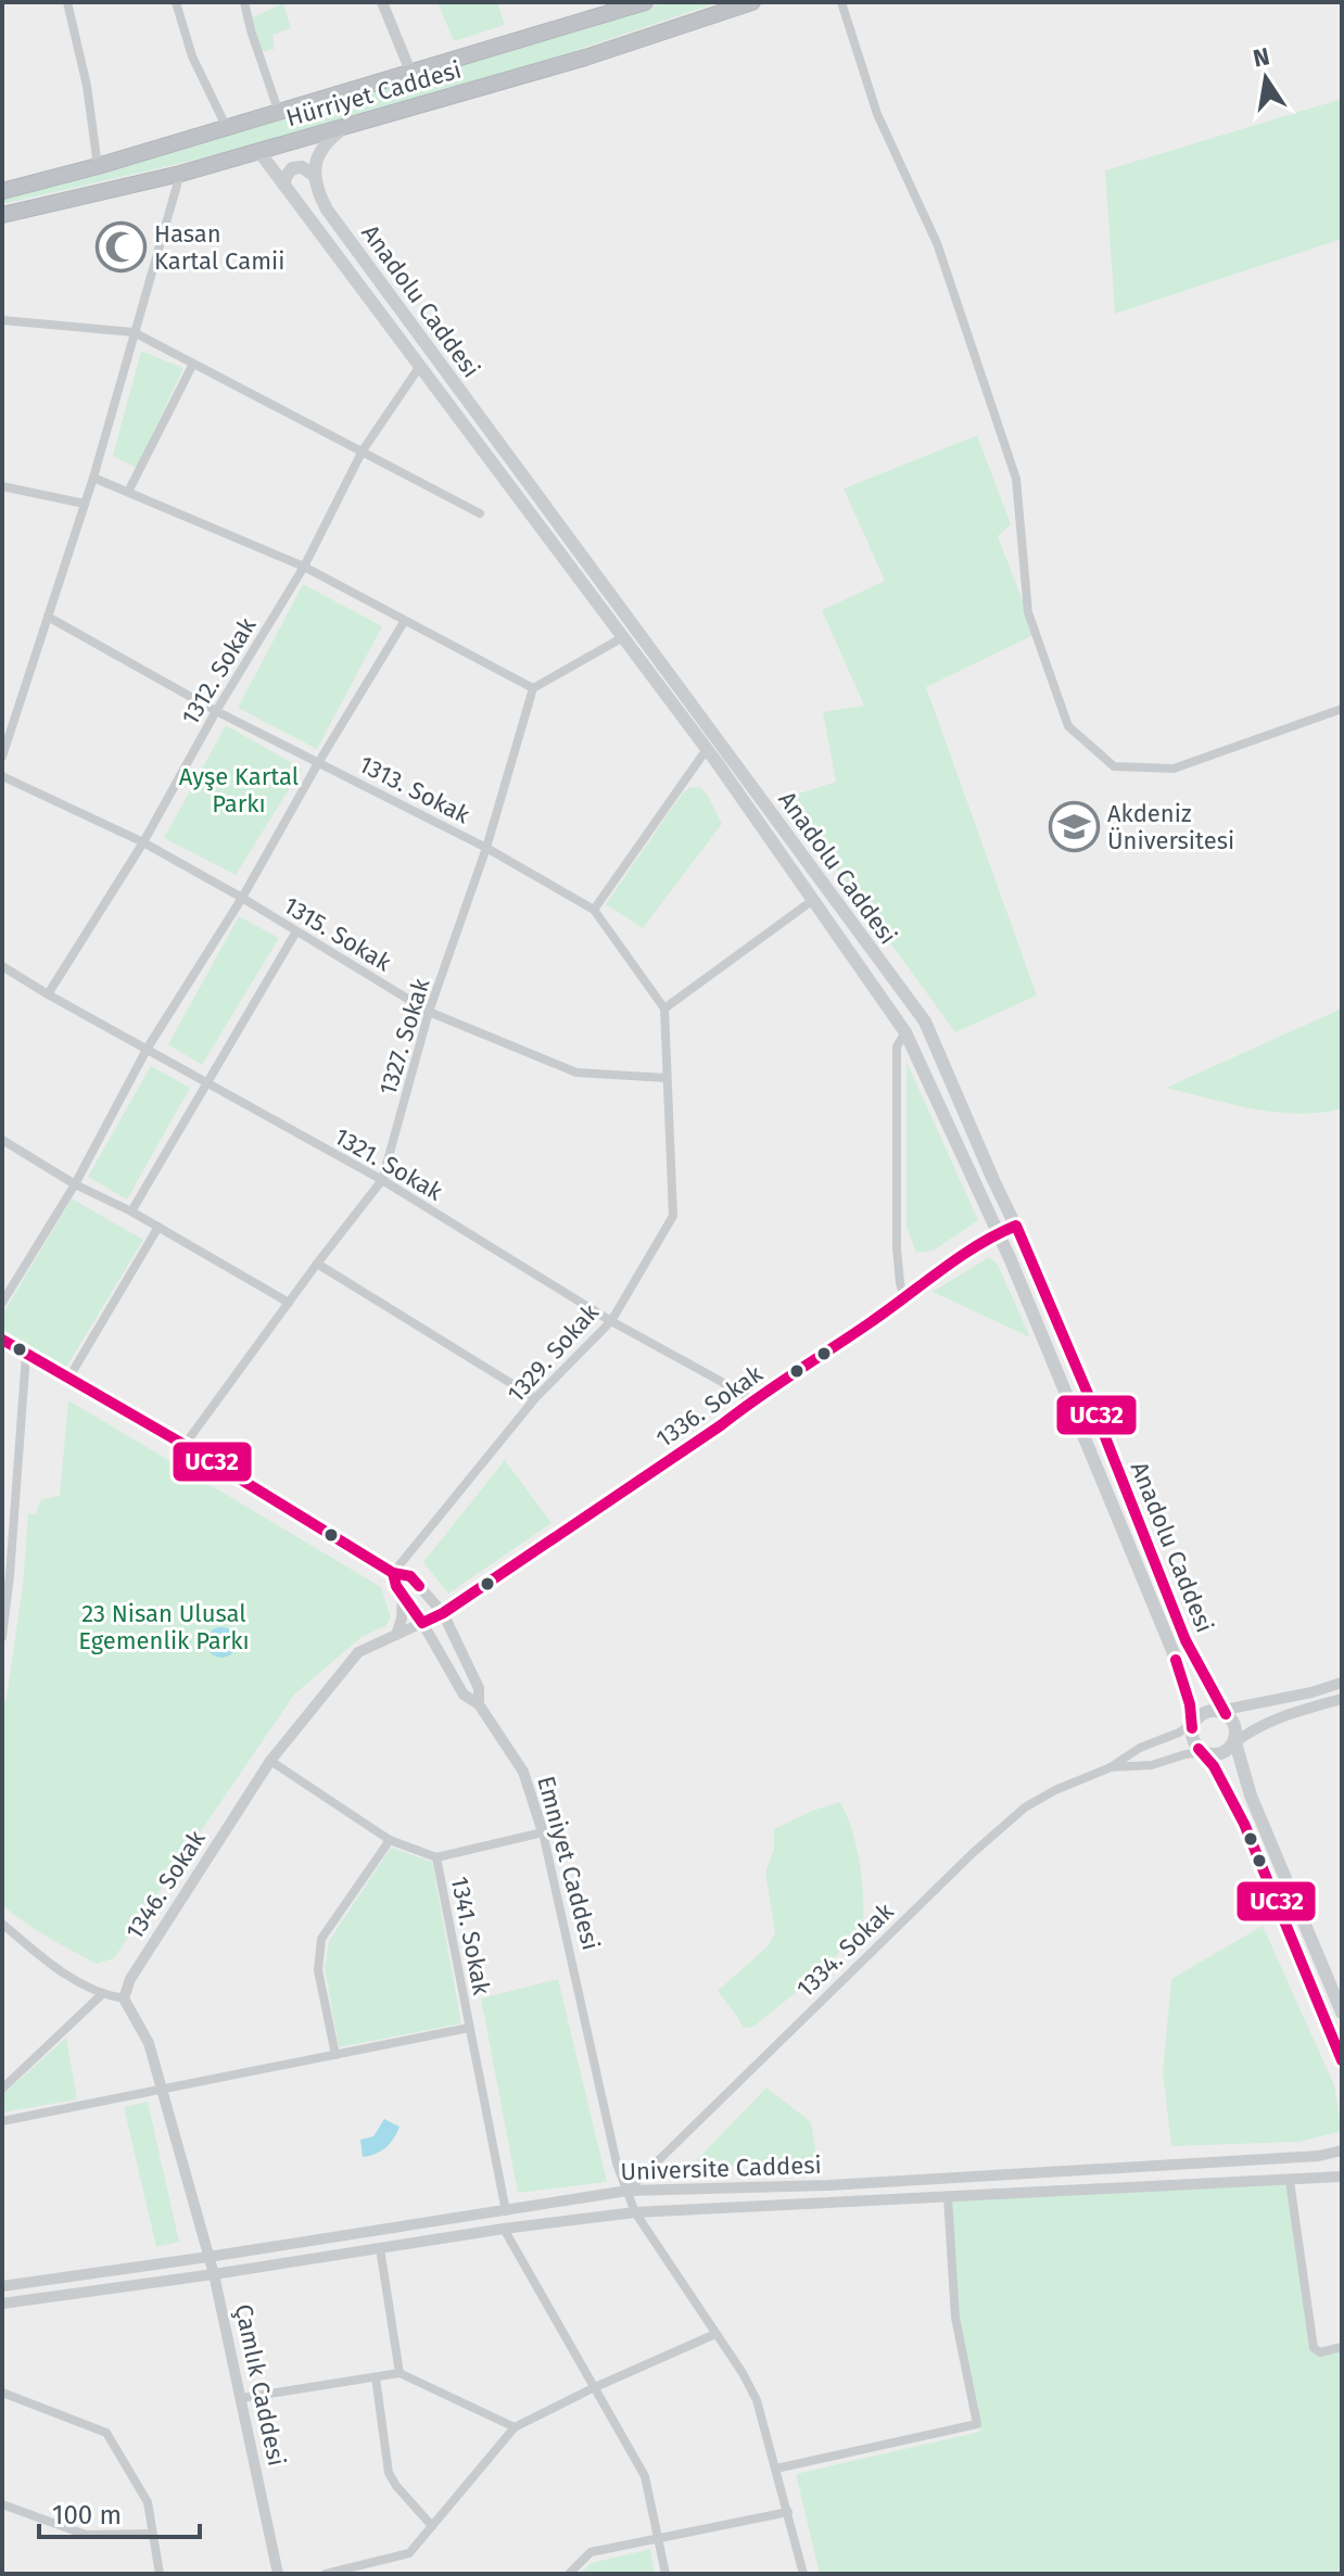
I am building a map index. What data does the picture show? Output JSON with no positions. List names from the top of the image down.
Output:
{
  "streets": {
    "highway": ["Hürriyet Caddesi"],
    "main road": ["Anadolu Caddesi"],
    "street": [
      "1312. Sokak",
      "1313. Sokak",
      "1315. Sokak",
      "1327. Sokak",
      "1321. Sokak",
      "1329. Sokak",
      "1336. Sokak",
      "Emniyet Caddesi",
      "1346. Sokak",
      "1341. Sokak",
      "1334. Sokak",
      "Universite Caddesi",
      "Çamlık Caddesi"
    ]
  },
  "crossings": [
    ["Hürriyet Caddesi", "Anadolu Caddesi"],
    ["Anadolu Caddesi", "1312. Sokak"],
    ["Anadolu Caddesi", "1336. Sokak"],
    ["Anadolu Caddesi", "1334. Sokak"],
    ["1312. Sokak", "1313. Sokak"],
    ["1312. Sokak", "1315. Sokak"],
    ["1312. Sokak", "1321. Sokak"],
    ["1313. Sokak", "1327. Sokak"],
    ["1315. Sokak", "1327. Sokak"],
    ["1315. Sokak", "1329. Sokak"],
    ["1327. Sokak", "1321. Sokak"],
    ["1327. Sokak", "Emniyet Caddesi"],
    ["1321. Sokak", "1329. Sokak"],
    ["1321. Sokak", "1336. Sokak"],
    ["1329. Sokak", "Emniyet Caddesi"],
    ["1336. Sokak", "Emniyet Caddesi"],
    ["1336. Sokak", "1346. Sokak"],
    ["Emniyet Caddesi", "1346. Sokak"],
    ["Emniyet Caddesi", "1334. Sokak"],
    ["Emniyet Caddesi", "Universite Caddesi"],
    ["1346. Sokak", "1341. Sokak"],
    ["1341. Sokak", "Universite Caddesi"],
    ["1334. Sokak", "Universite Caddesi"],
    ["Universite Caddesi", "Çamlık Caddesi"]
  ],
  "parks": ["Ayşe Kartal Parkı", "23 Nisan Ulusal Egemenlik Parkı"],
  "places": {
    "mosque": ["Hasan Kartal Camii"],
    "school or university": ["Akdeniz Üniversitesi"]
  },
  "lines": ["transit line UC32"],
  "scale_bar": "100 m",
  "north": "top"
}
